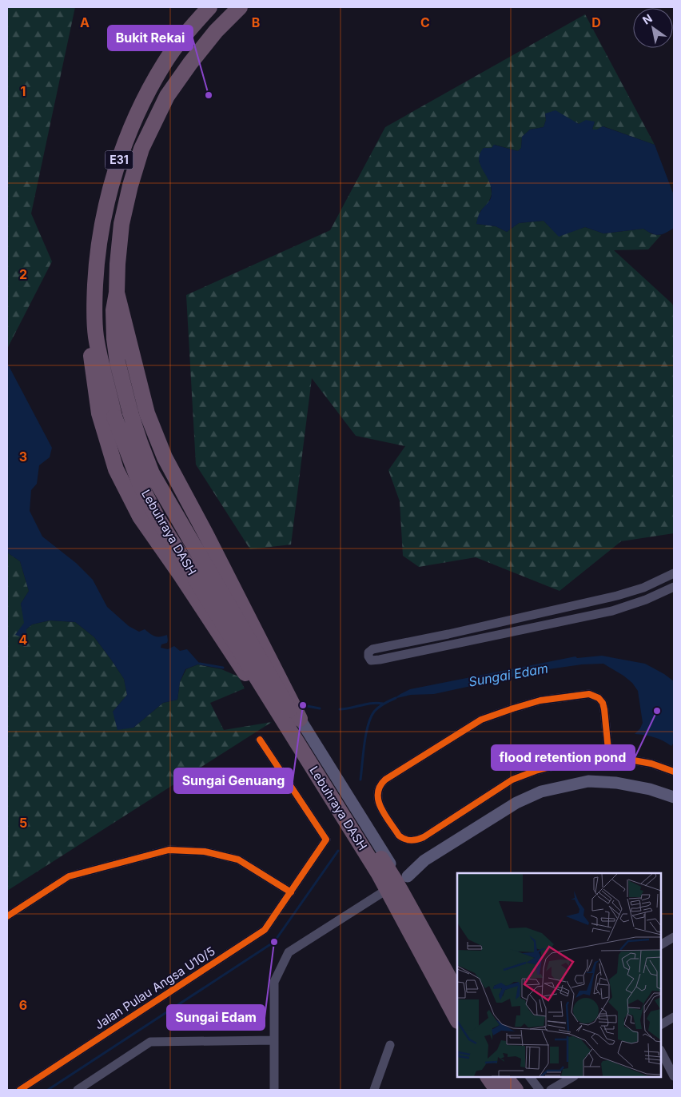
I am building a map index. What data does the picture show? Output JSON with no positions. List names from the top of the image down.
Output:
{
  "streets": {
    "highway": ["E31", "Lebuhraya DASH"],
    "street": ["Jalan Pulau Angsa U10/5"]
  },
  "water": ["Sungai Edam"],
  "places": [
    "Bukit Rekai",
    "Sungai Genuang",
    "flood retention pond",
    "Sungai Edam"
  ],
  "north": "top left",
  "grid": {
    "columns": [
      "A",
      "B",
      "C",
      "D"
    ],
    "rows": [
      "1",
      "2",
      "3",
      "4",
      "5",
      "6"
    ]
  }
}
